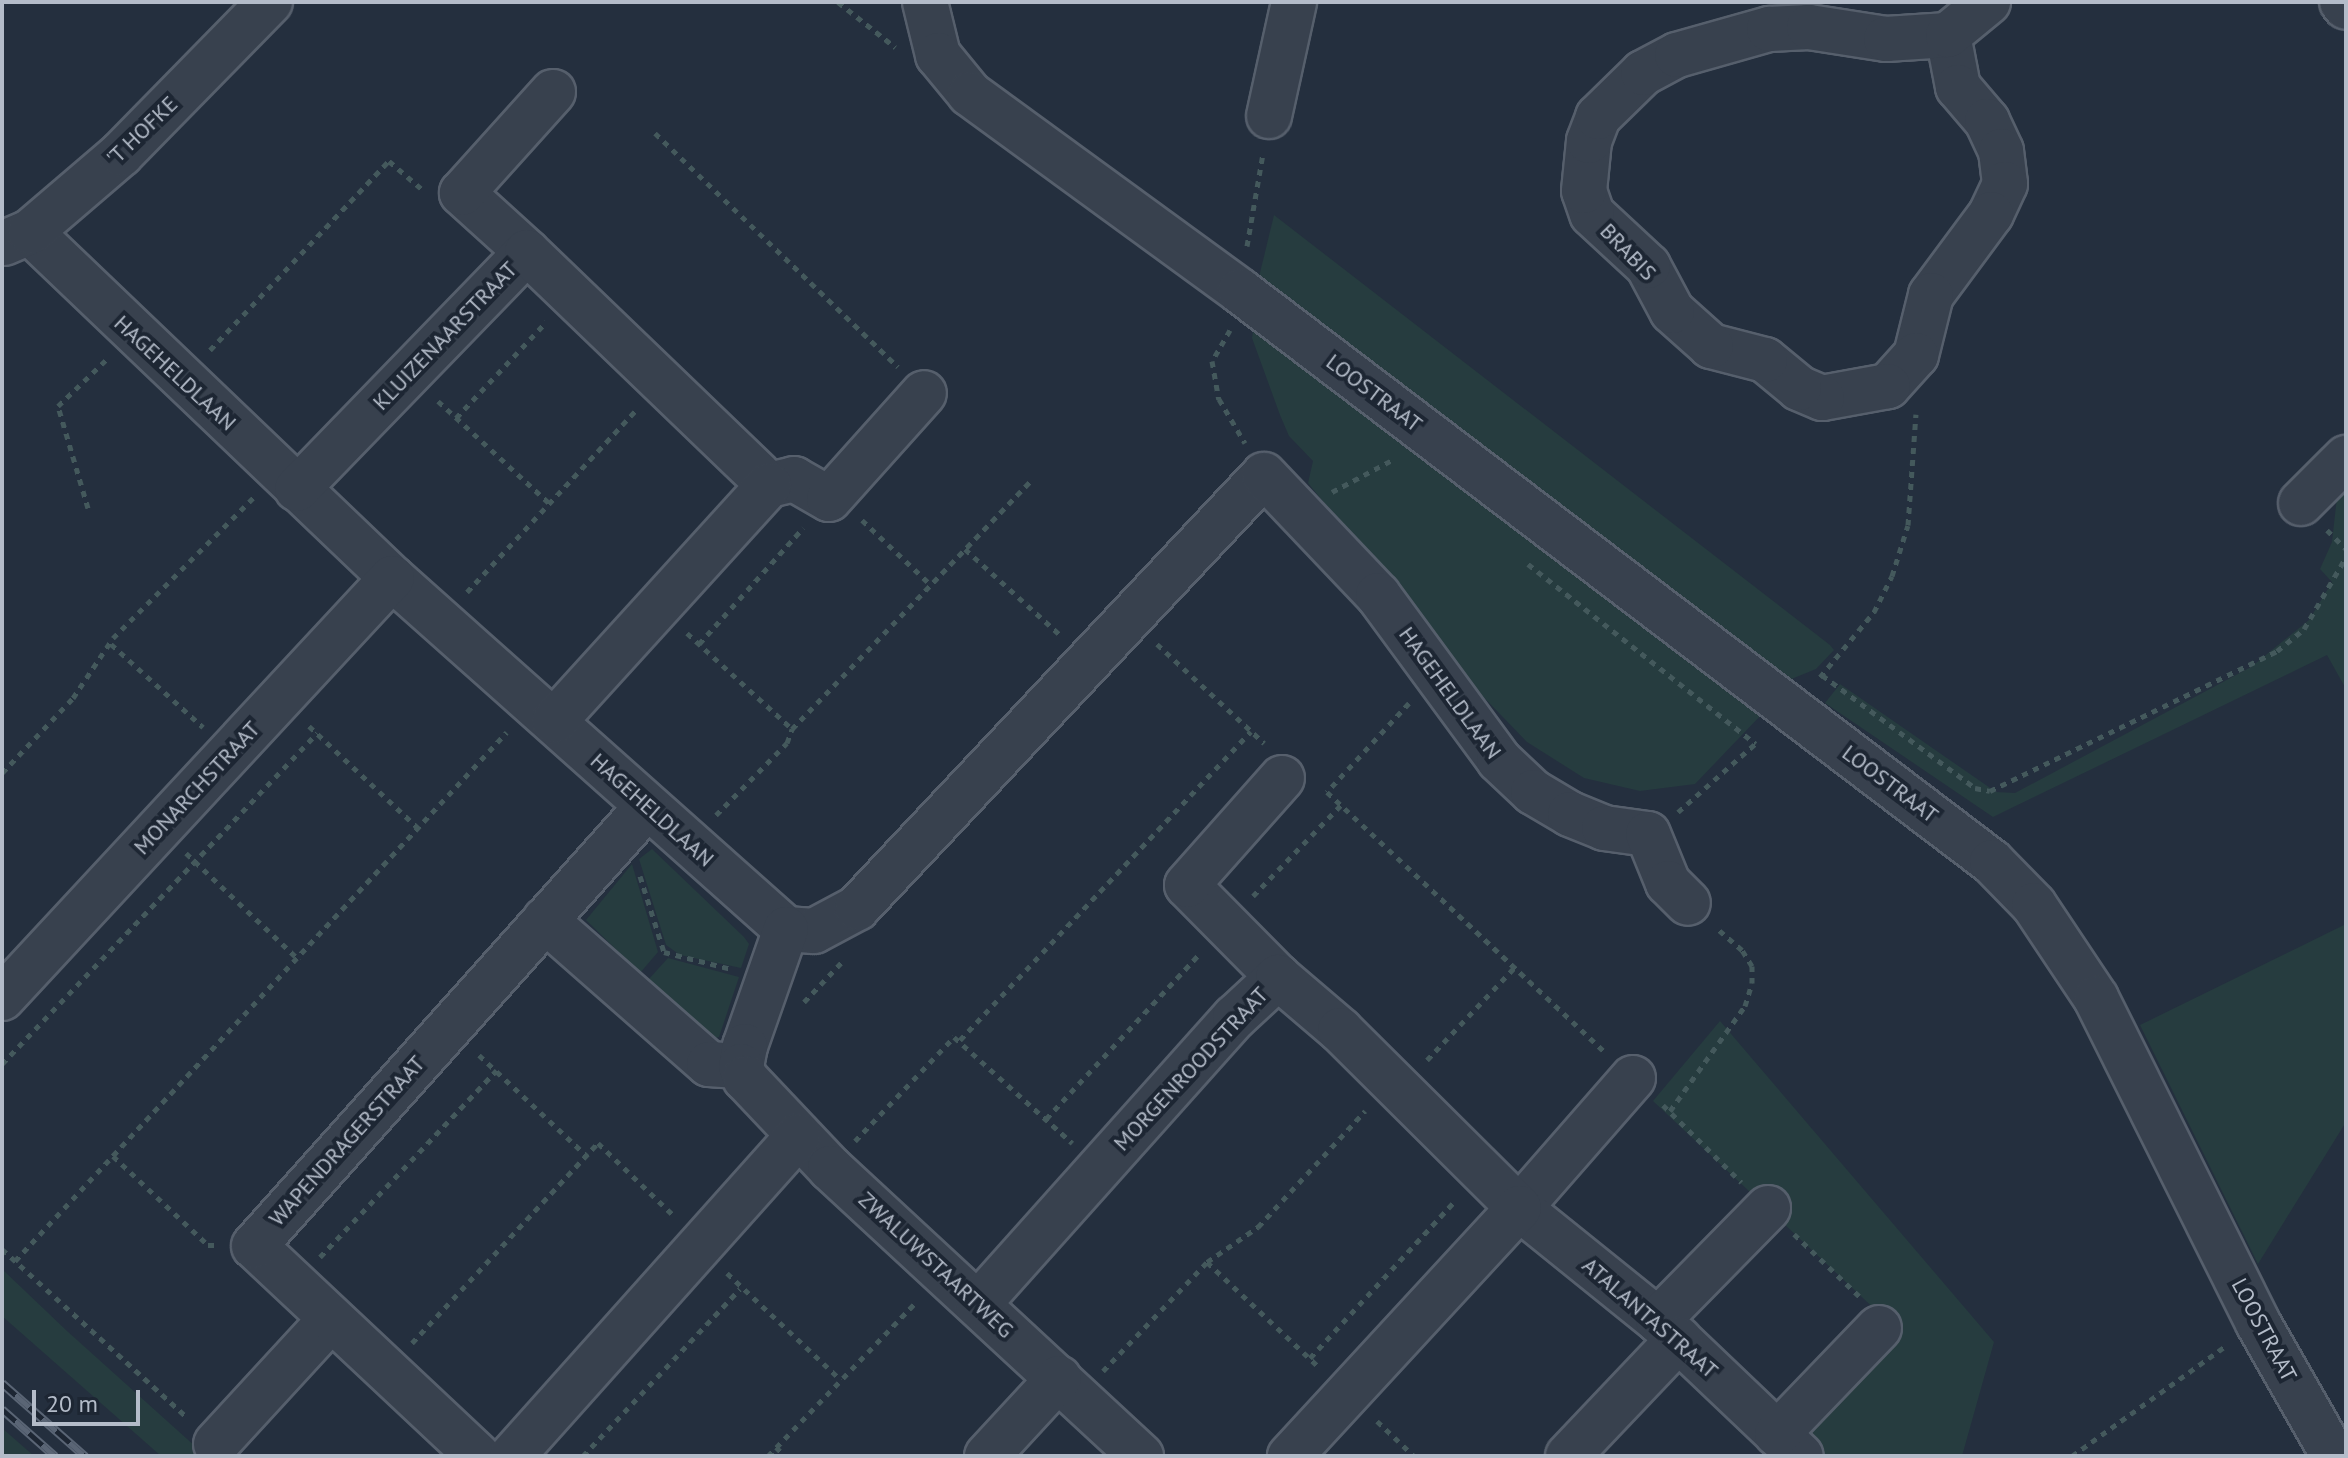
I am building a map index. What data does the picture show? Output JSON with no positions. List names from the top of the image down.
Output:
{
  "streets": {
    "street": [
      "'T HOFKE",
      "BRABIS",
      "KLUIZENAARSTRAAT",
      "HAGEHELDLAAN",
      "LOOSTRAAT",
      "MONARCHSTRAAT",
      "MORGENROODSTRAAT",
      "WAPENDRAGERSTRAAT",
      "ZWALUWSTAARTWEG",
      "ATALANTASTRAAT"
    ]
  },
  "crossings": [
    ["'T HOFKE", "HAGEHELDLAAN"],
    ["KLUIZENAARSTRAAT", "HAGEHELDLAAN"],
    ["HAGEHELDLAAN", "MONARCHSTRAAT"],
    ["HAGEHELDLAAN", "WAPENDRAGERSTRAAT"],
    ["MORGENROODSTRAAT", "ZWALUWSTAARTWEG"],
    ["MORGENROODSTRAAT", "ATALANTASTRAAT"]
  ],
  "scale_bar": "20 m"
}
